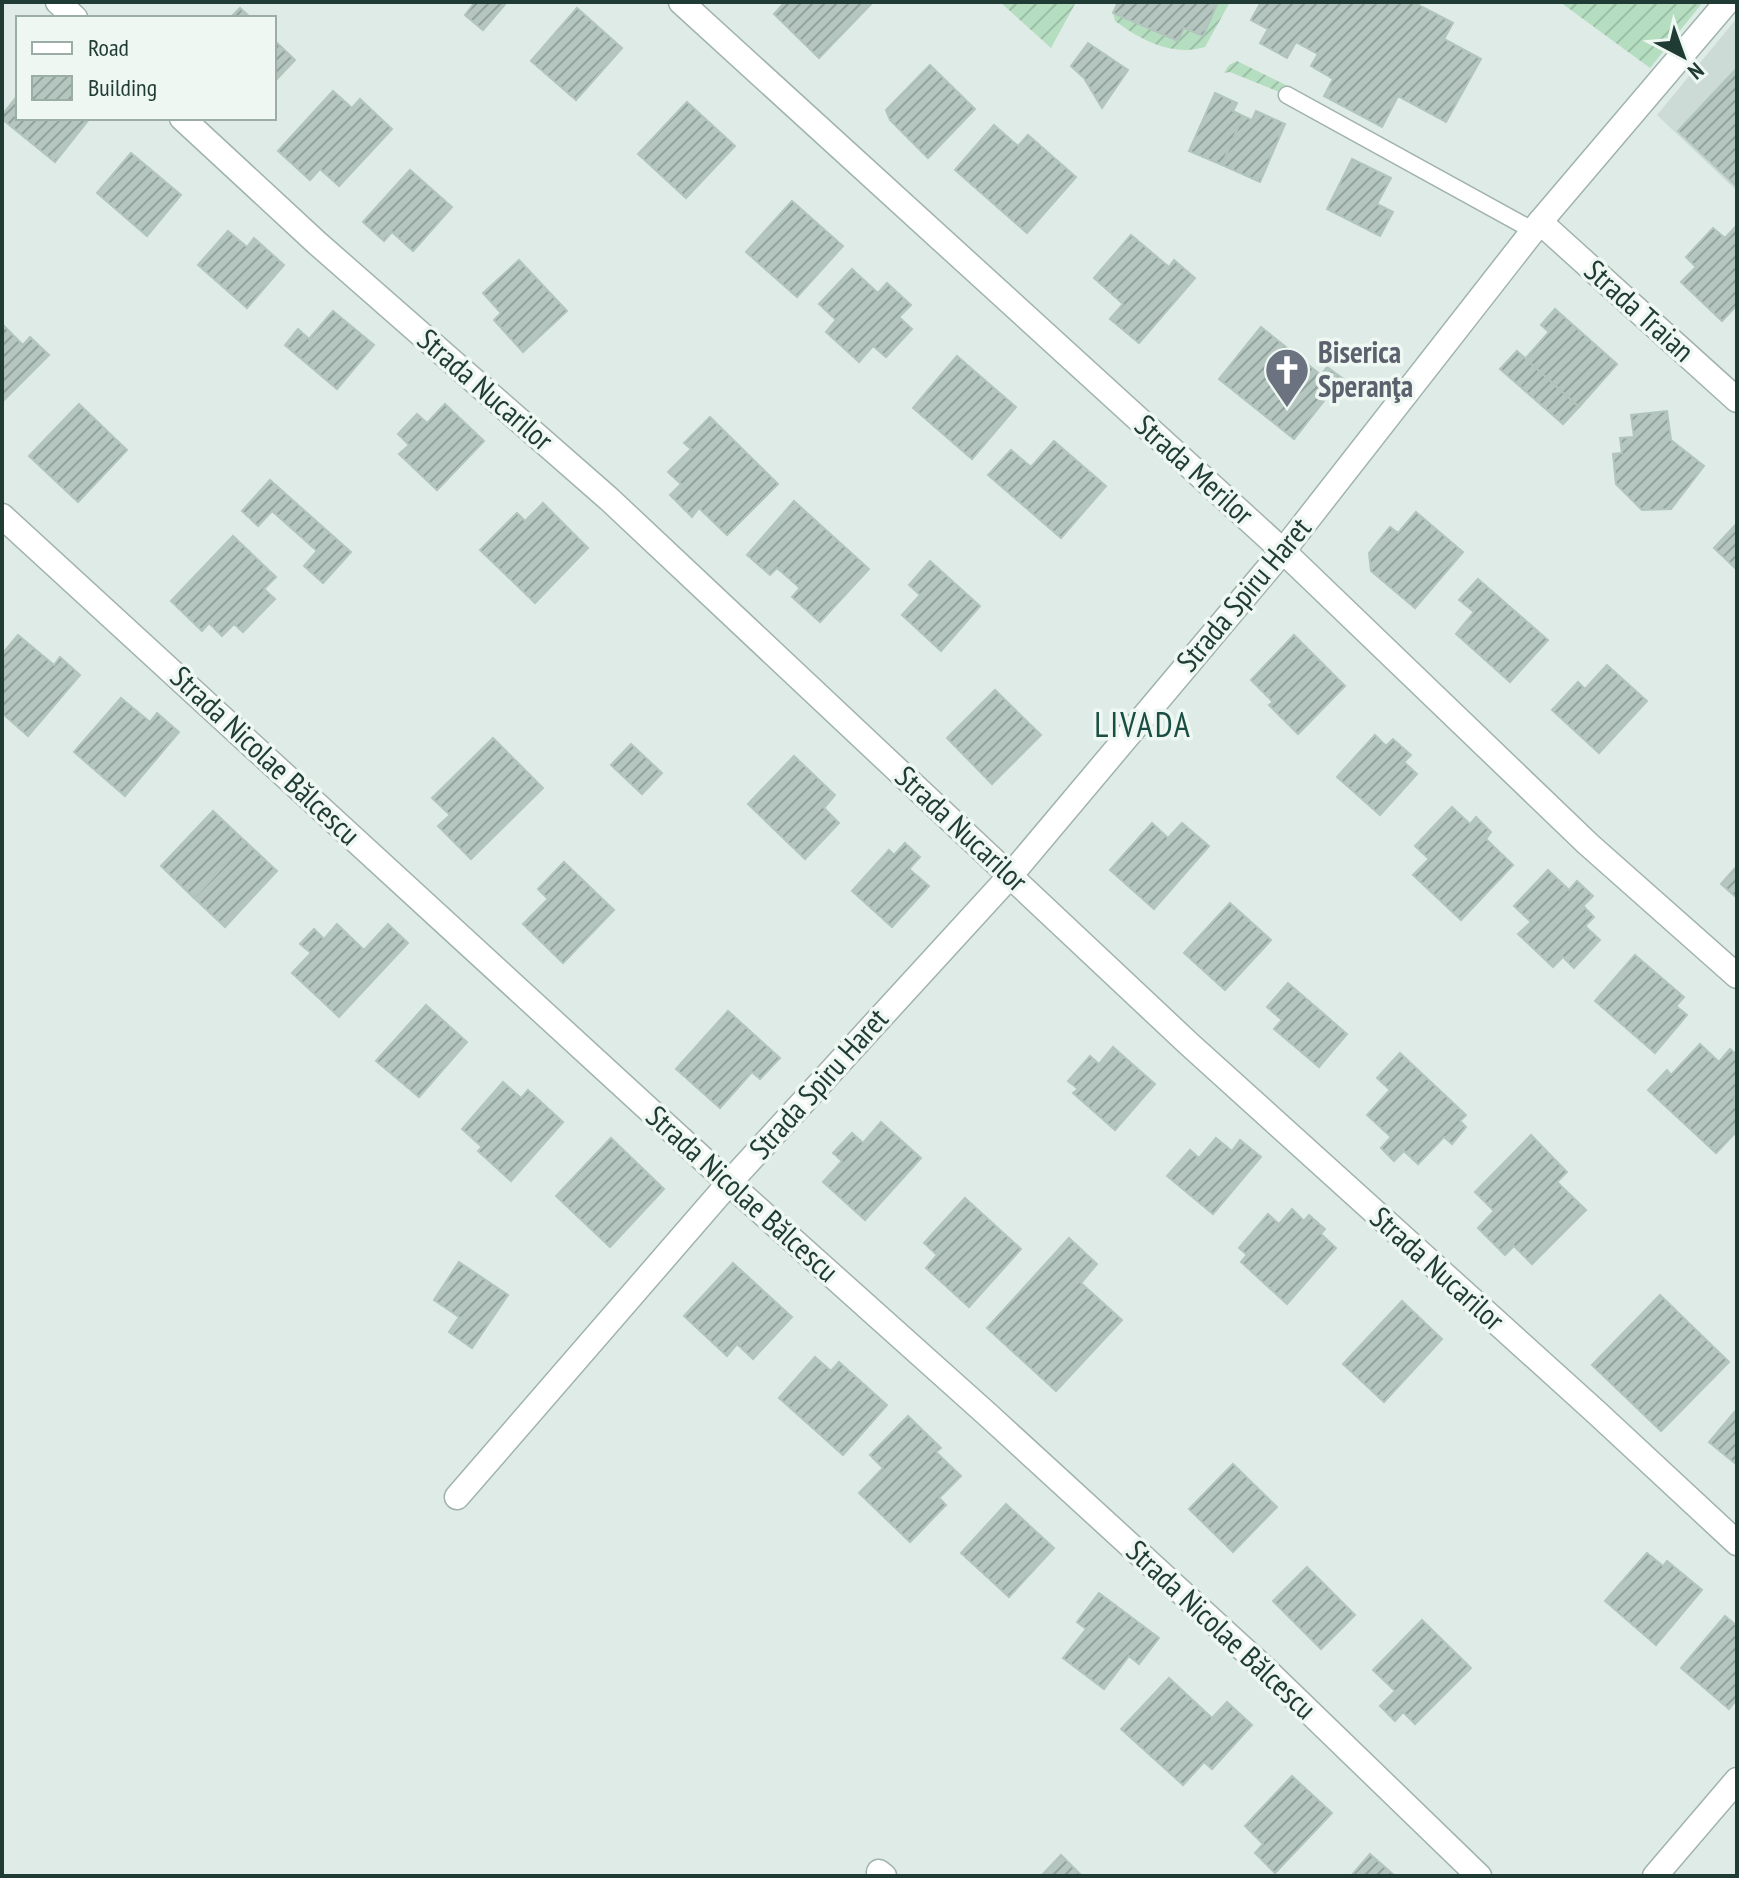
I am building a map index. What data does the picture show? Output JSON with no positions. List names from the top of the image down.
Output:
{
  "streets": {
    "street": [
      "Strada Traian",
      "Strada Nucarilor",
      "Strada Merilor",
      "Strada Spiru Haret",
      "Strada Nicolae Bălcescu"
    ]
  },
  "crossings": [
    ["Strada Traian", "Strada Spiru Haret"],
    ["Strada Nucarilor", "Strada Spiru Haret"],
    ["Strada Merilor", "Strada Spiru Haret"],
    ["Strada Spiru Haret", "Strada Nicolae Bălcescu"]
  ],
  "districts": ["LIVADA"],
  "places": {
    "church": ["Biserica Speranţa"]
  },
  "legend": ["Road", "Building"],
  "north": "bottom right"
}
